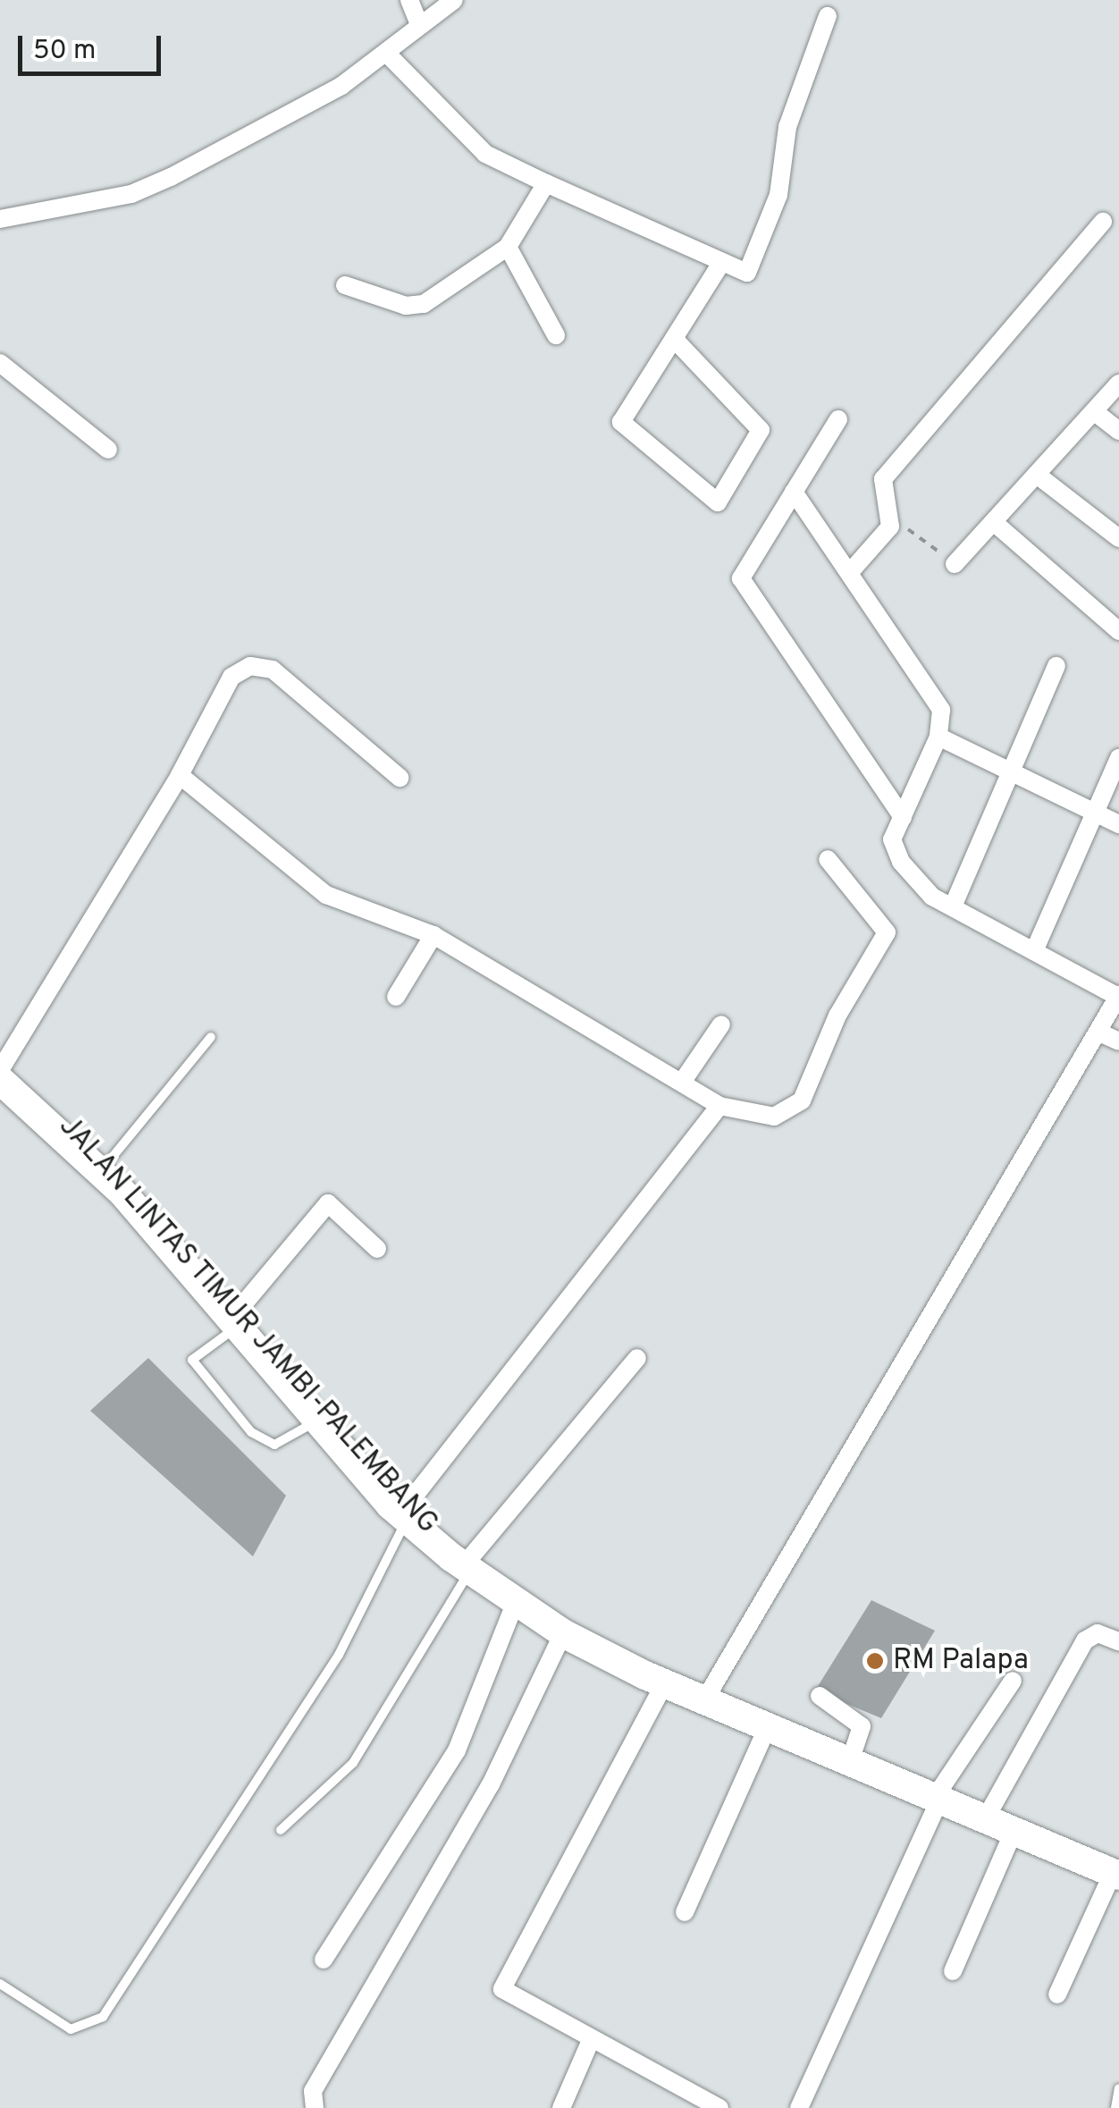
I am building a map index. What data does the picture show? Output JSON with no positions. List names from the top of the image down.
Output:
{
  "streets": {
    "highway": ["JALAN LINTAS TIMUR JAMBI-PALEMBANG"]
  },
  "places": ["RM Palapa"],
  "scale_bar": "50 m"
}
